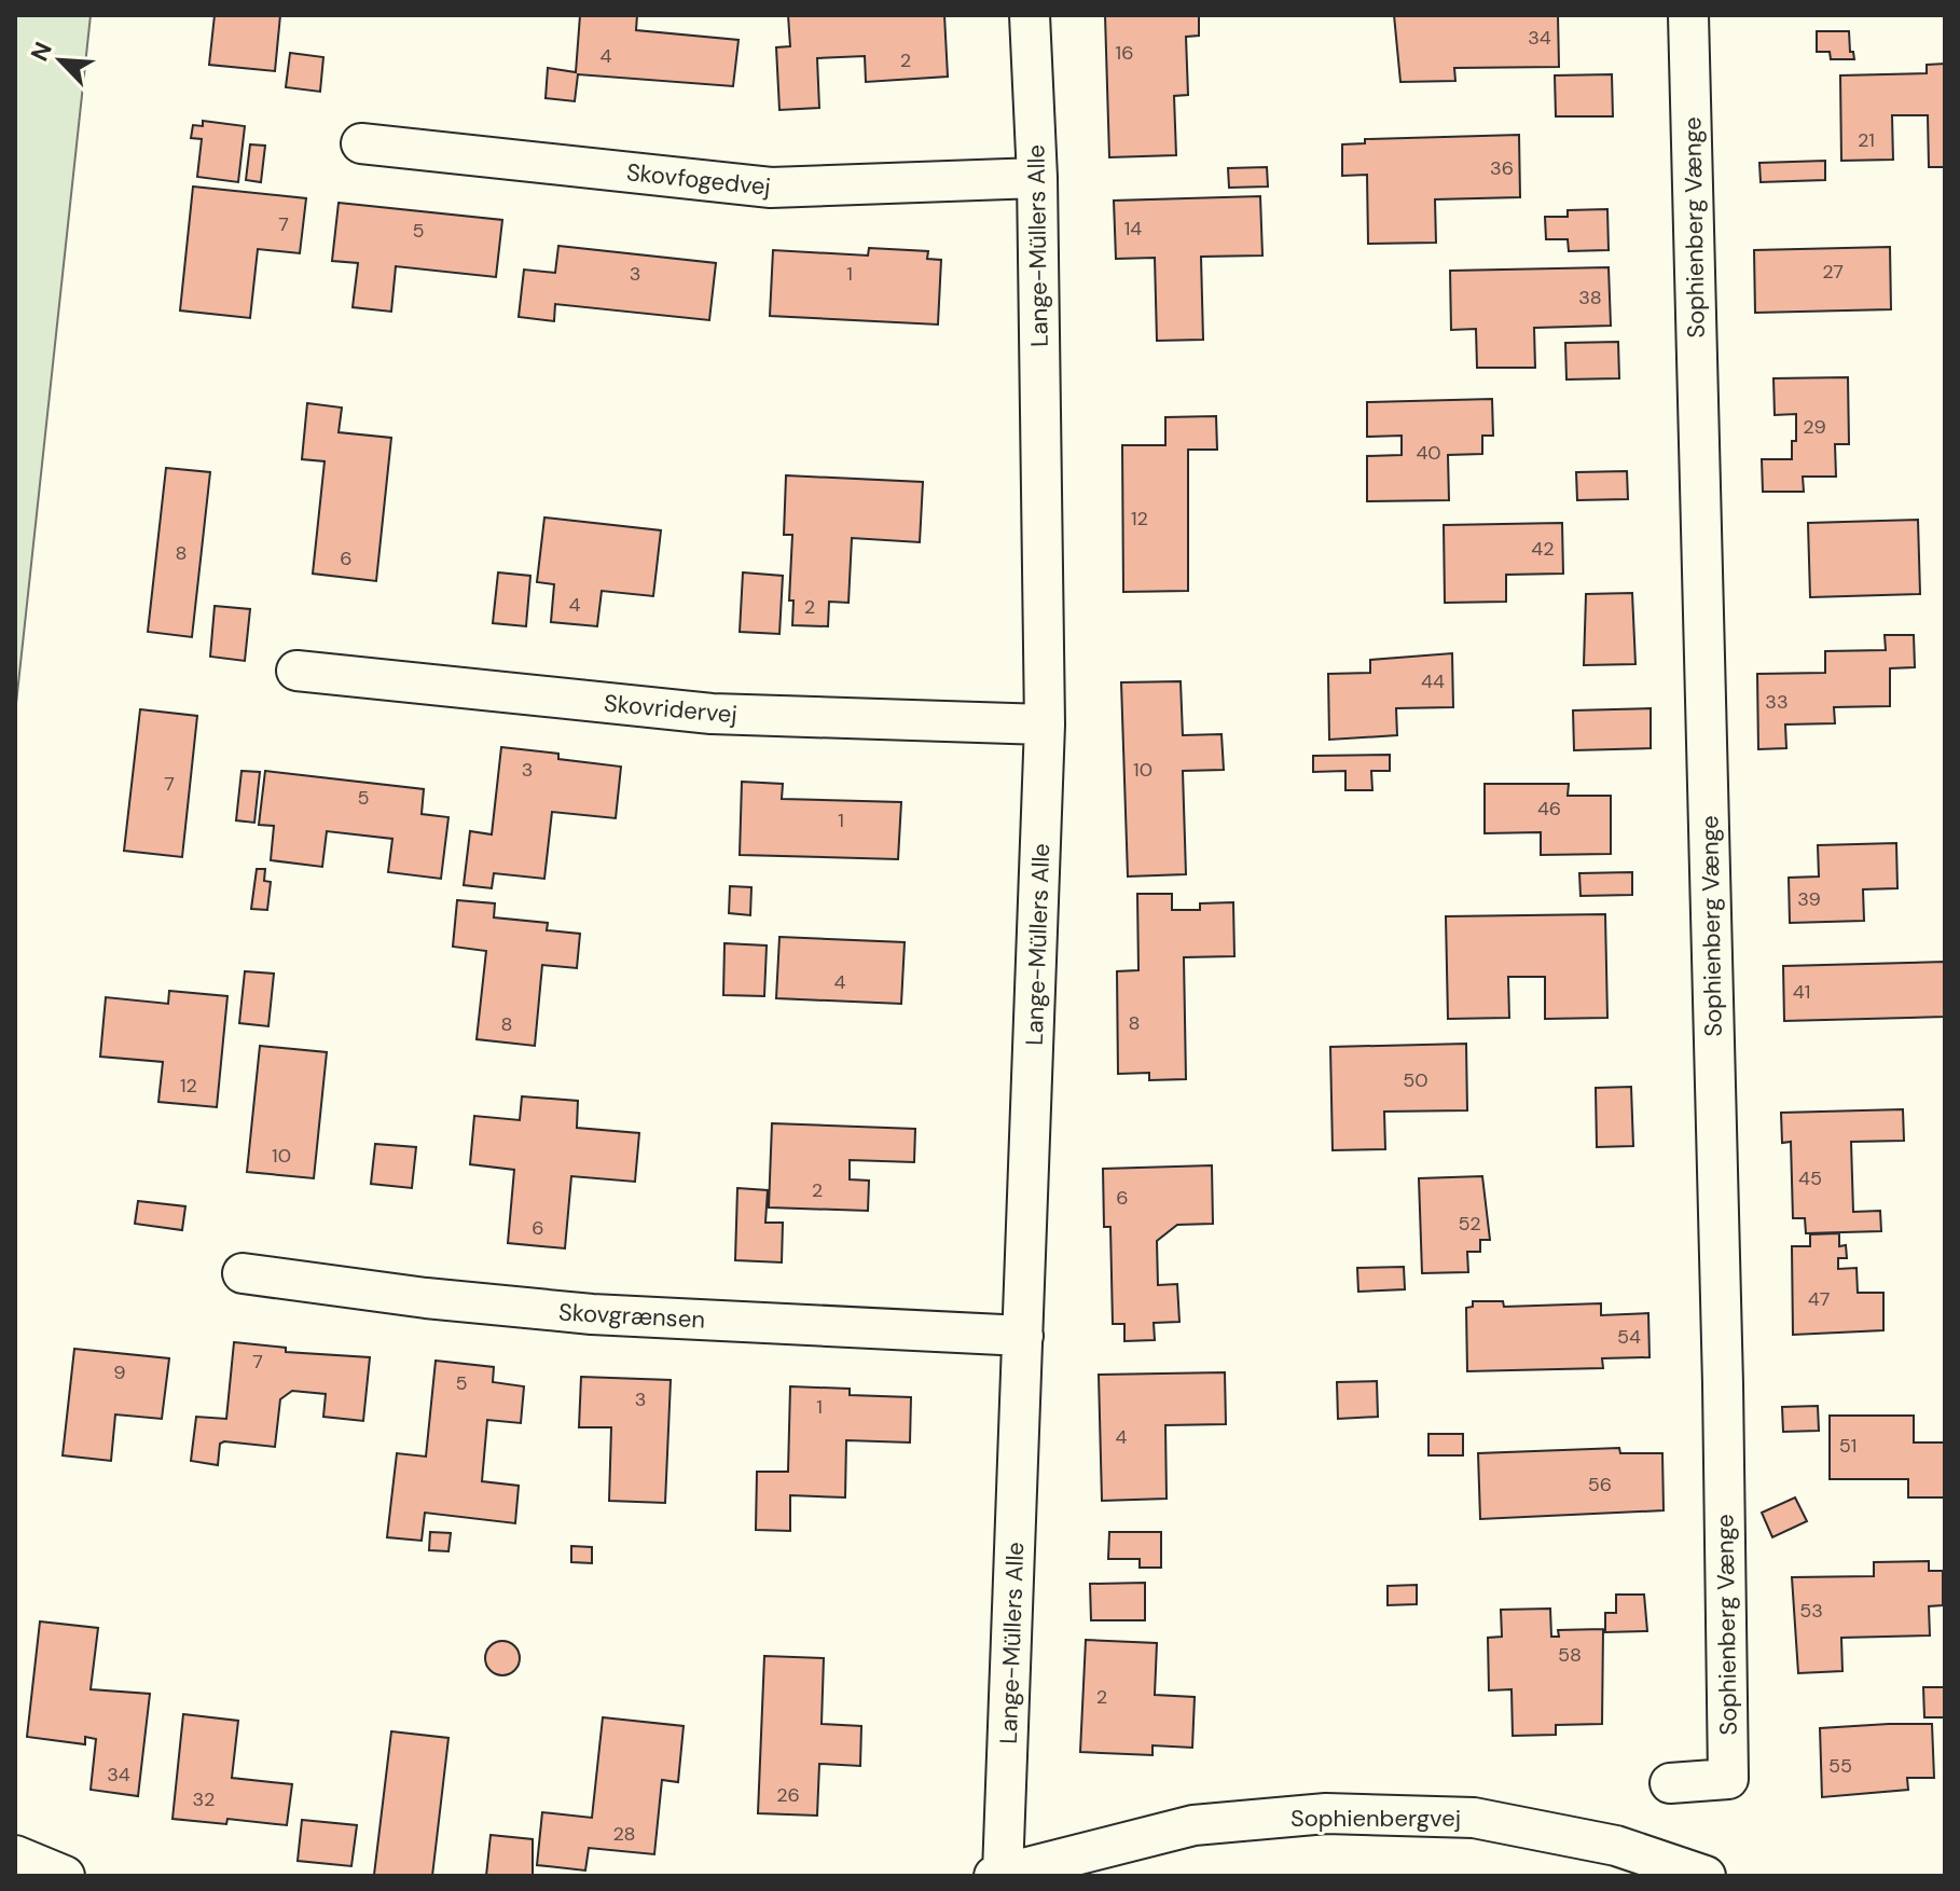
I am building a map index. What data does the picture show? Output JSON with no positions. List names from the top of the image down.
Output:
{
  "streets": {
    "street": [
      "Skovfogedvej",
      "Sophienberg Vænge",
      "Lange-Müllers Alle",
      "Skovridervej",
      "Skovgrænsen",
      "Sophienbergvej"
    ]
  },
  "crossings": [
    ["Skovfogedvej", "Lange-Müllers Alle"],
    ["Lange-Müllers Alle", "Skovridervej"],
    ["Lange-Müllers Alle", "Skovgrænsen"],
    ["Lange-Müllers Alle", "Sophienbergvej"]
  ],
  "house_numbers": [
    "34",
    "16",
    "4",
    "2",
    "21",
    "36",
    "7",
    "14",
    "5",
    "27",
    "3",
    "1",
    "38",
    "29",
    "40",
    "12",
    "42",
    "8",
    "6",
    "4",
    "2",
    "44",
    "33",
    "3",
    "10",
    "7",
    "5",
    "46",
    "1",
    "39",
    "4",
    "41",
    "8",
    "8",
    "50",
    "12",
    "10",
    "45",
    "2",
    "6",
    "52",
    "6",
    "47",
    "54",
    "7",
    "9",
    "5",
    "3",
    "1",
    "4",
    "51",
    "56",
    "53",
    "58",
    "2",
    "55",
    "34",
    "26",
    "32",
    "28"
  ],
  "north": "top left"
}
